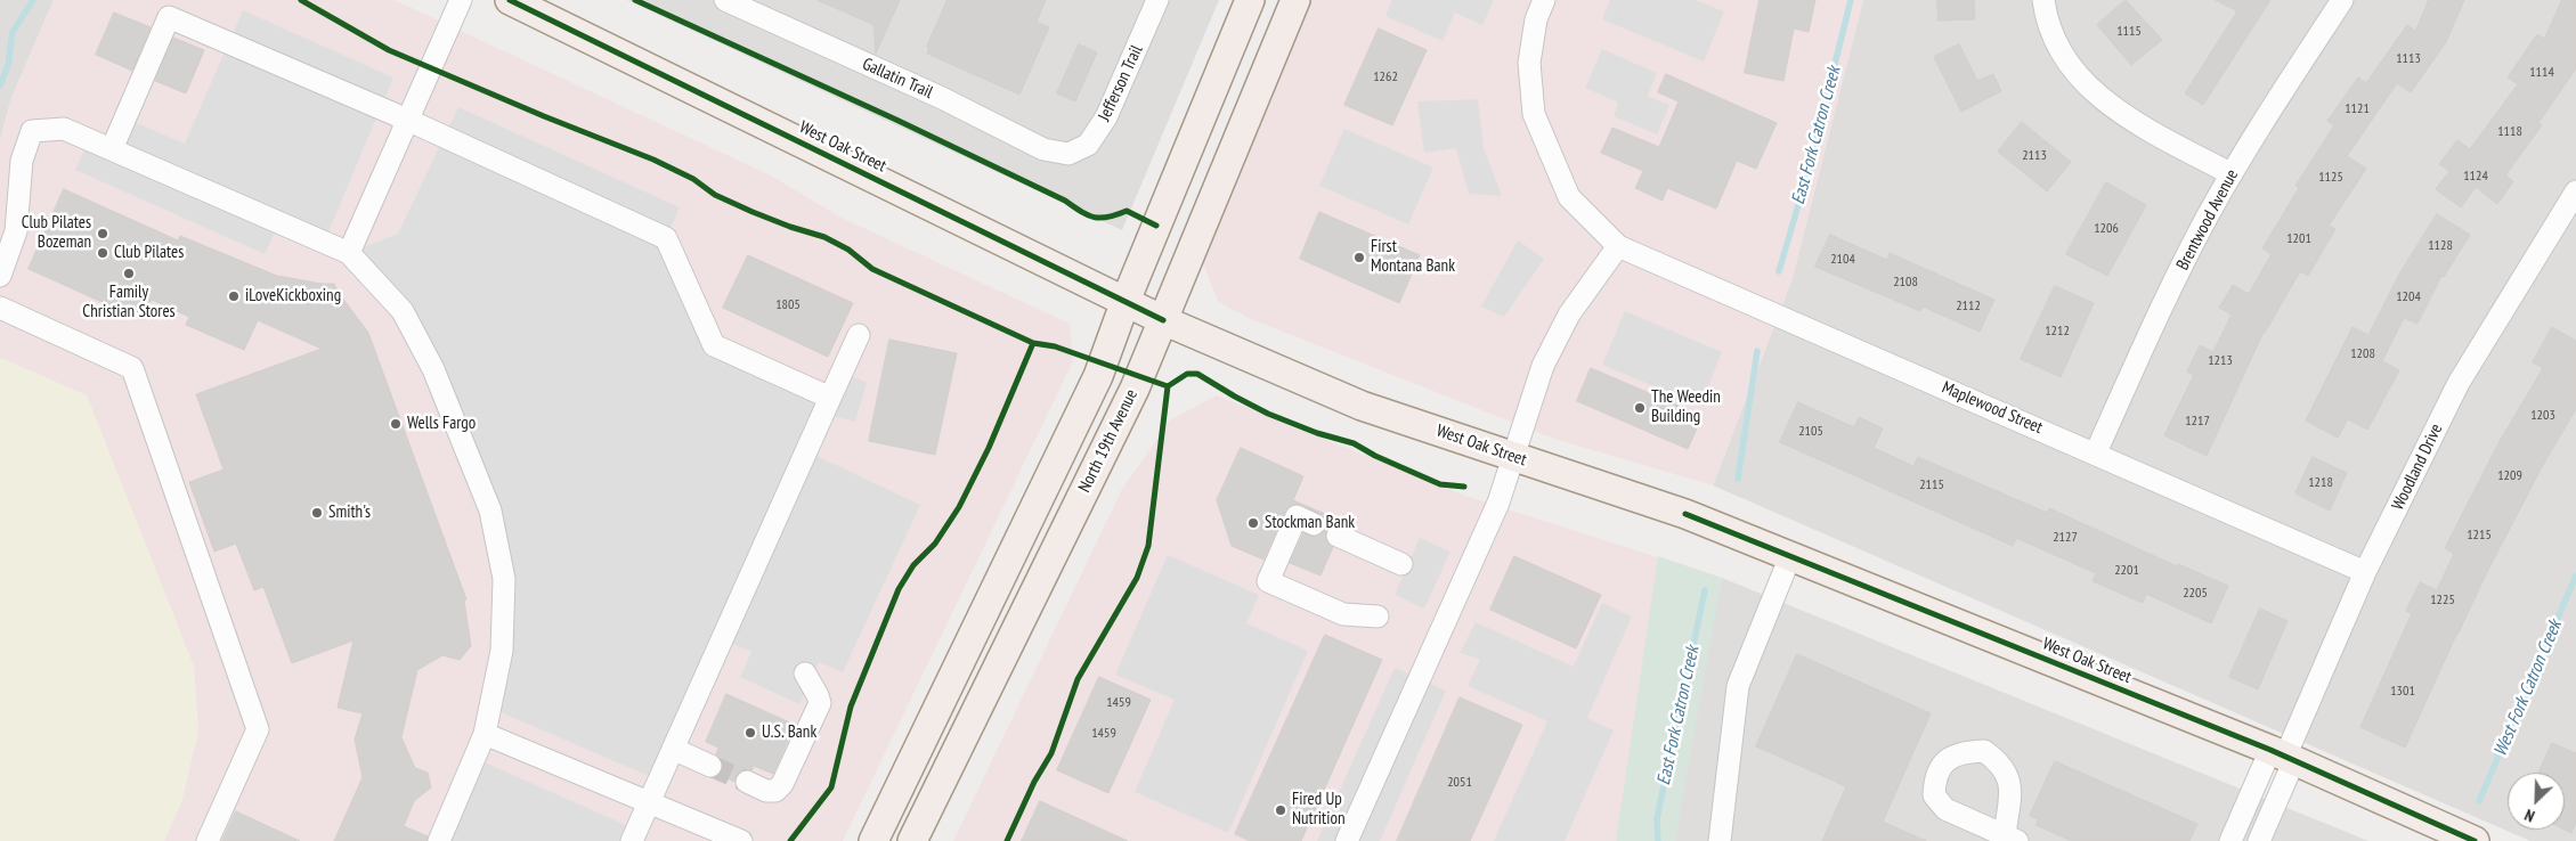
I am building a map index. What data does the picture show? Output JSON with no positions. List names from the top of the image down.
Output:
{
  "streets": {
    "main road": ["West Oak Street", "North 19th Avenue"],
    "street": [
      "Gallatin Trail",
      "Jefferson Trail",
      "Brentwood Avenue",
      "Maplewood Street",
      "Woodland Drive"
    ]
  },
  "crossings": [
    ["Gallatin Trail", "Jefferson Trail"],
    ["West Oak Street", "North 19th Avenue"],
    ["West Oak Street", "Woodland Drive"],
    ["Brentwood Avenue", "Maplewood Street"],
    ["Maplewood Street", "Woodland Drive"]
  ],
  "water": ["East Fork Catron Creek", "West Fork Catron Creek"],
  "places": [
    "Club Pilates Bozeman",
    "Club Pilates",
    "First Montana Bank",
    "Family Christian Stores",
    "iLoveKickboxing",
    "The Weedin Building",
    "Wells Fargo",
    "Smith's",
    "Stockman Bank",
    "U.S. Bank",
    "Fired Up Nutrition"
  ],
  "house_numbers": [
    "1115",
    "1113",
    "1114",
    "1262",
    "1121",
    "1118",
    "2113",
    "1124",
    "1125",
    "1206",
    "1201",
    "1128",
    "2104",
    "2108",
    "1204",
    "1805",
    "2112",
    "1212",
    "1208",
    "1213",
    "1203",
    "1217",
    "2105",
    "1209",
    "1218",
    "2115",
    "1215",
    "2127",
    "2201",
    "2205",
    "1225",
    "1301",
    "1459",
    "1459",
    "2051"
  ],
  "north": "bottom left"
}
